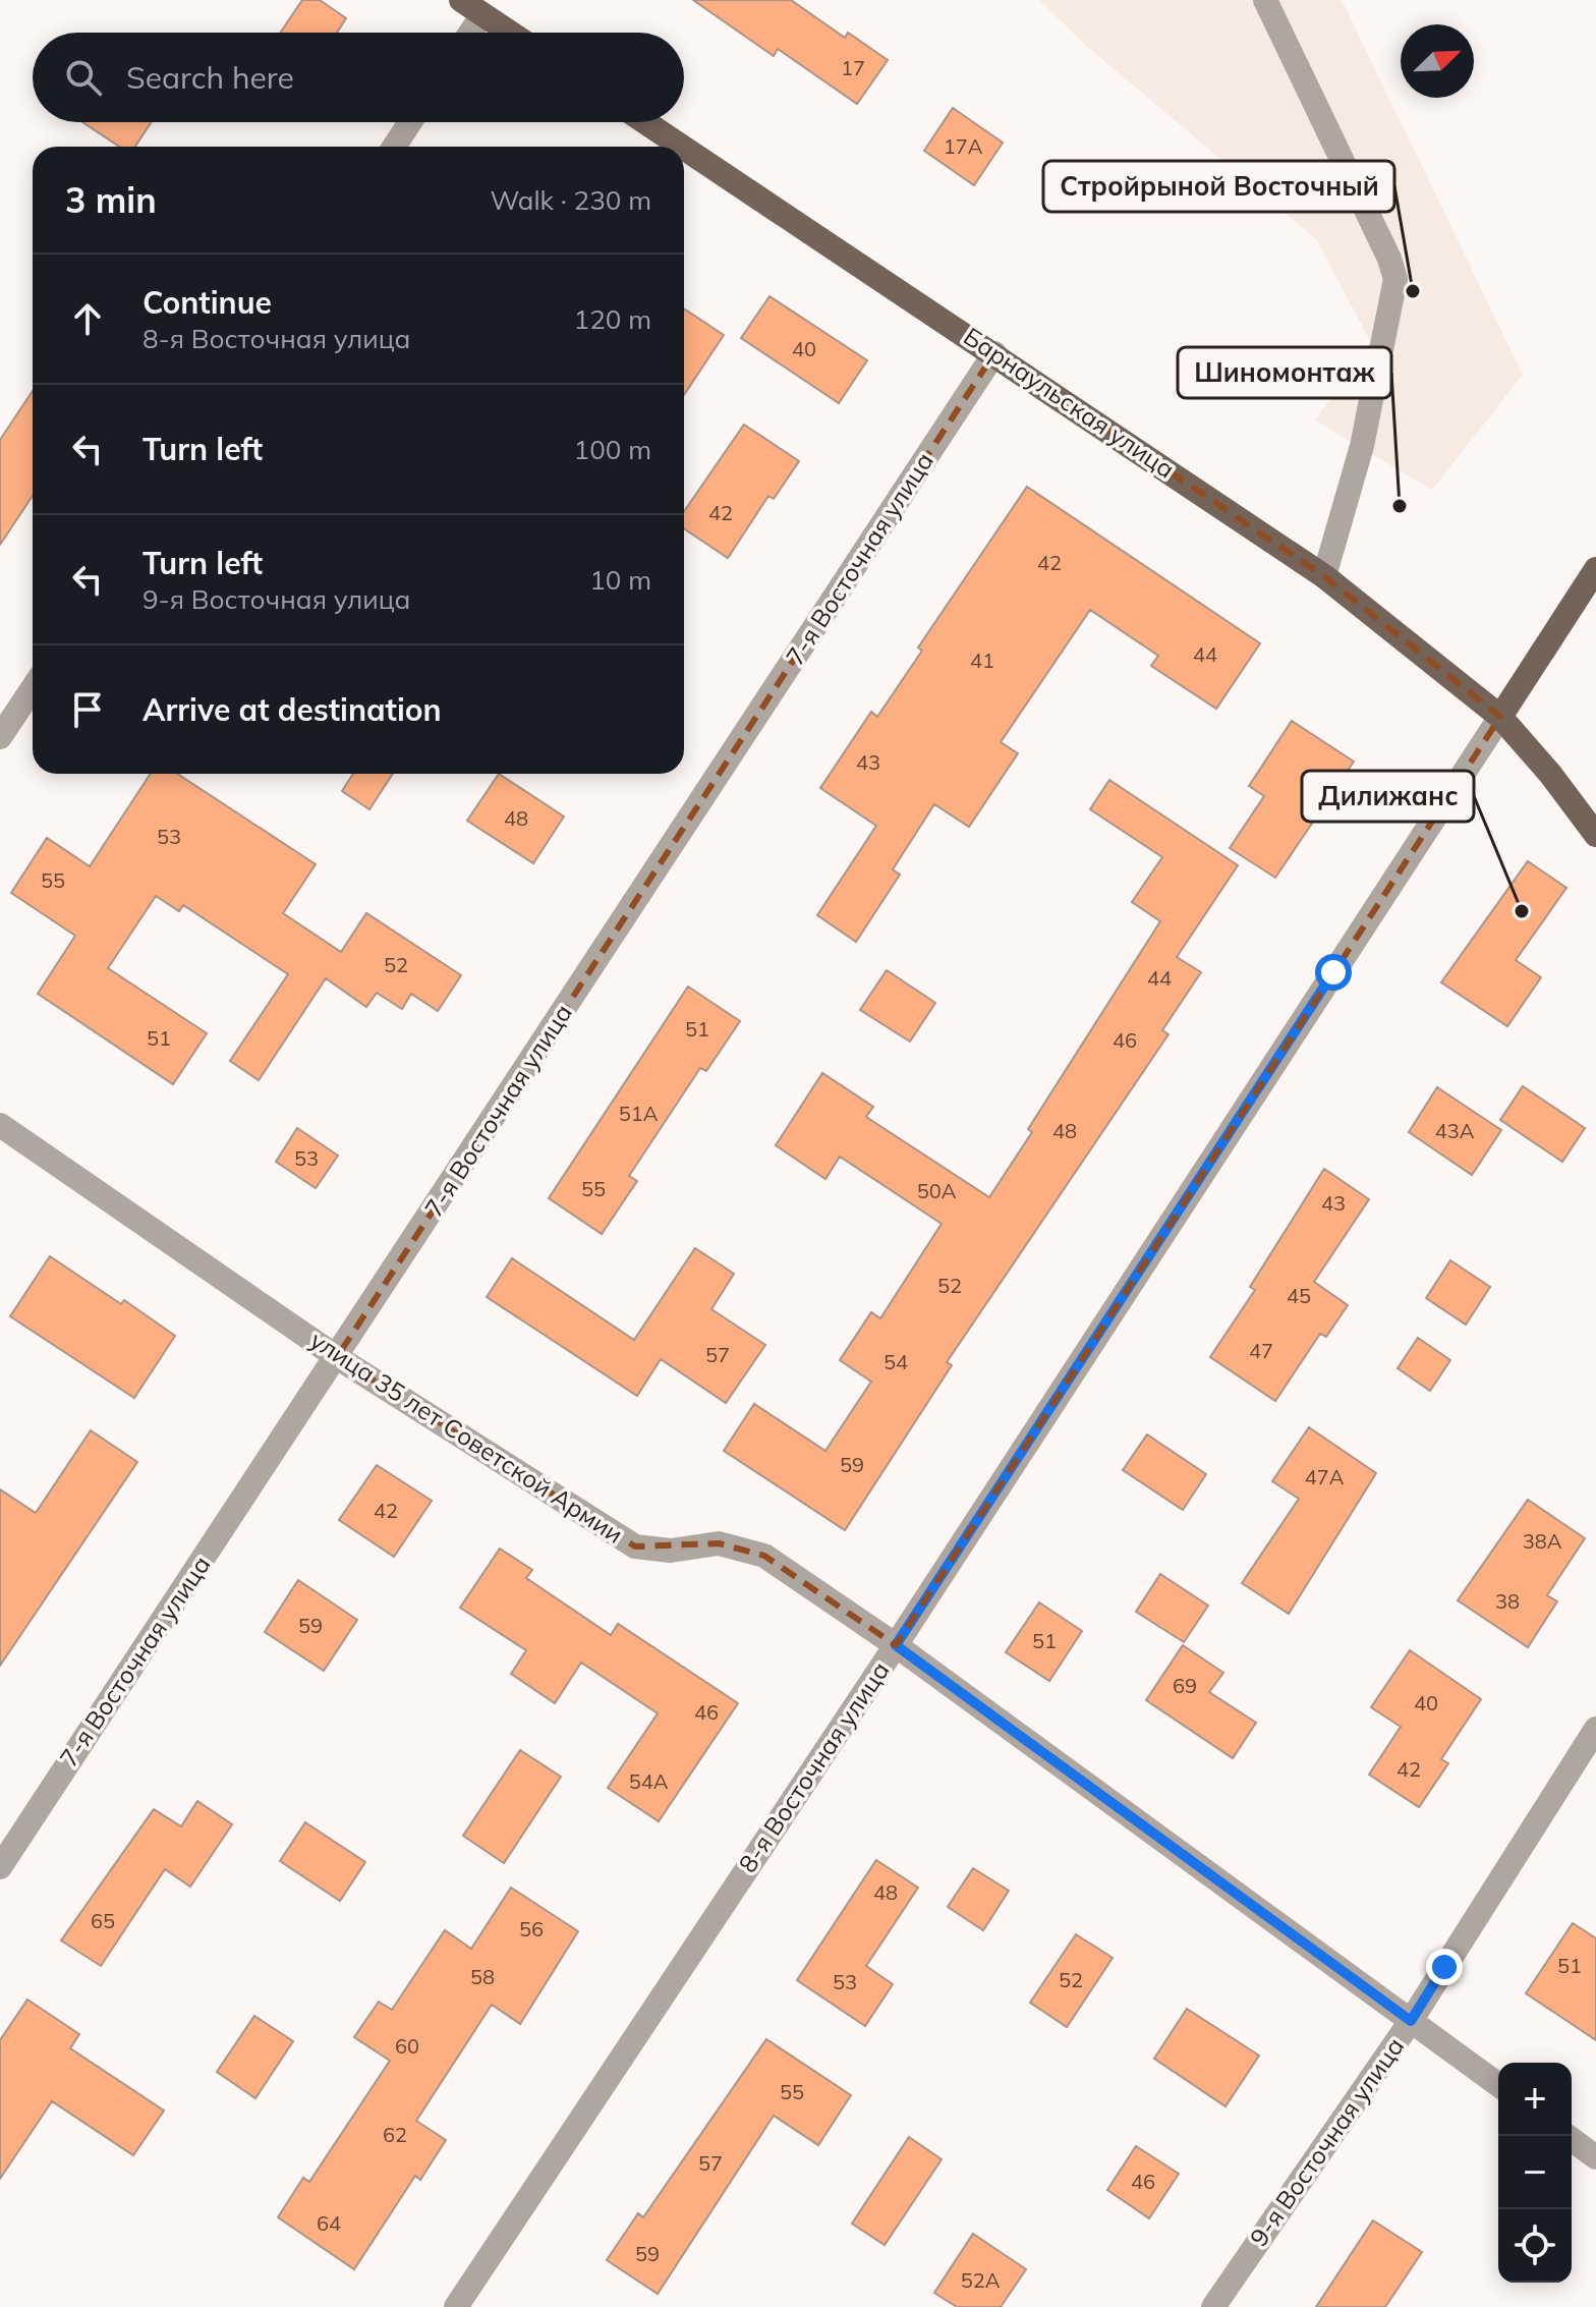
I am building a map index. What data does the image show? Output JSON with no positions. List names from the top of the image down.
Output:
{
  "streets": {
    "main road": ["Барнаульская улица", "8-я Восточная улица"],
    "street": ["7-я Восточная улица", "улица 35 лет Советской Армии", "9-я Восточная улица"]
  },
  "crossings": [
    ["Барнаульская улица", "7-я Восточная улица"],
    ["Барнаульская улица", "8-я Восточная улица"],
    ["7-я Восточная улица", "улица 35 лет Советской Армии"],
    ["улица 35 лет Советской Армии", "8-я Восточная улица"],
    ["улица 35 лет Советской Армии", "9-я Восточная улица"]
  ],
  "places": ["Стройрыной Восточный", "Шиномонтаж", "Дилижанс"],
  "house_numbers": [
    "17",
    "17А",
    "40",
    "42",
    "42",
    "44",
    "41",
    "43",
    "48",
    "53",
    "55",
    "52",
    "44",
    "51",
    "51",
    "46",
    "51А",
    "48",
    "43А",
    "53",
    "55",
    "50А",
    "43",
    "52",
    "45",
    "47",
    "57",
    "54",
    "59",
    "47А",
    "42",
    "38А",
    "38",
    "59",
    "51",
    "69",
    "40",
    "46",
    "42",
    "54А",
    "48",
    "65",
    "56",
    "51",
    "58",
    "52",
    "53",
    "60",
    "55",
    "62",
    "57",
    "46",
    "64",
    "59",
    "52А"
  ],
  "north": "top right",
  "page": {
    "search": "Search here",
    "heading": ["3 min", "Walk · 230 m"],
    "list": [
      ["Continue", "8-я Восточная улица", "120 m"],
      ["Turn left", "100 m"],
      ["Turn left", "9-я Восточная улица", "10 m"],
      "Arrive at destination"
    ],
    "map_buttons": ["+", "−"]
  }
}
